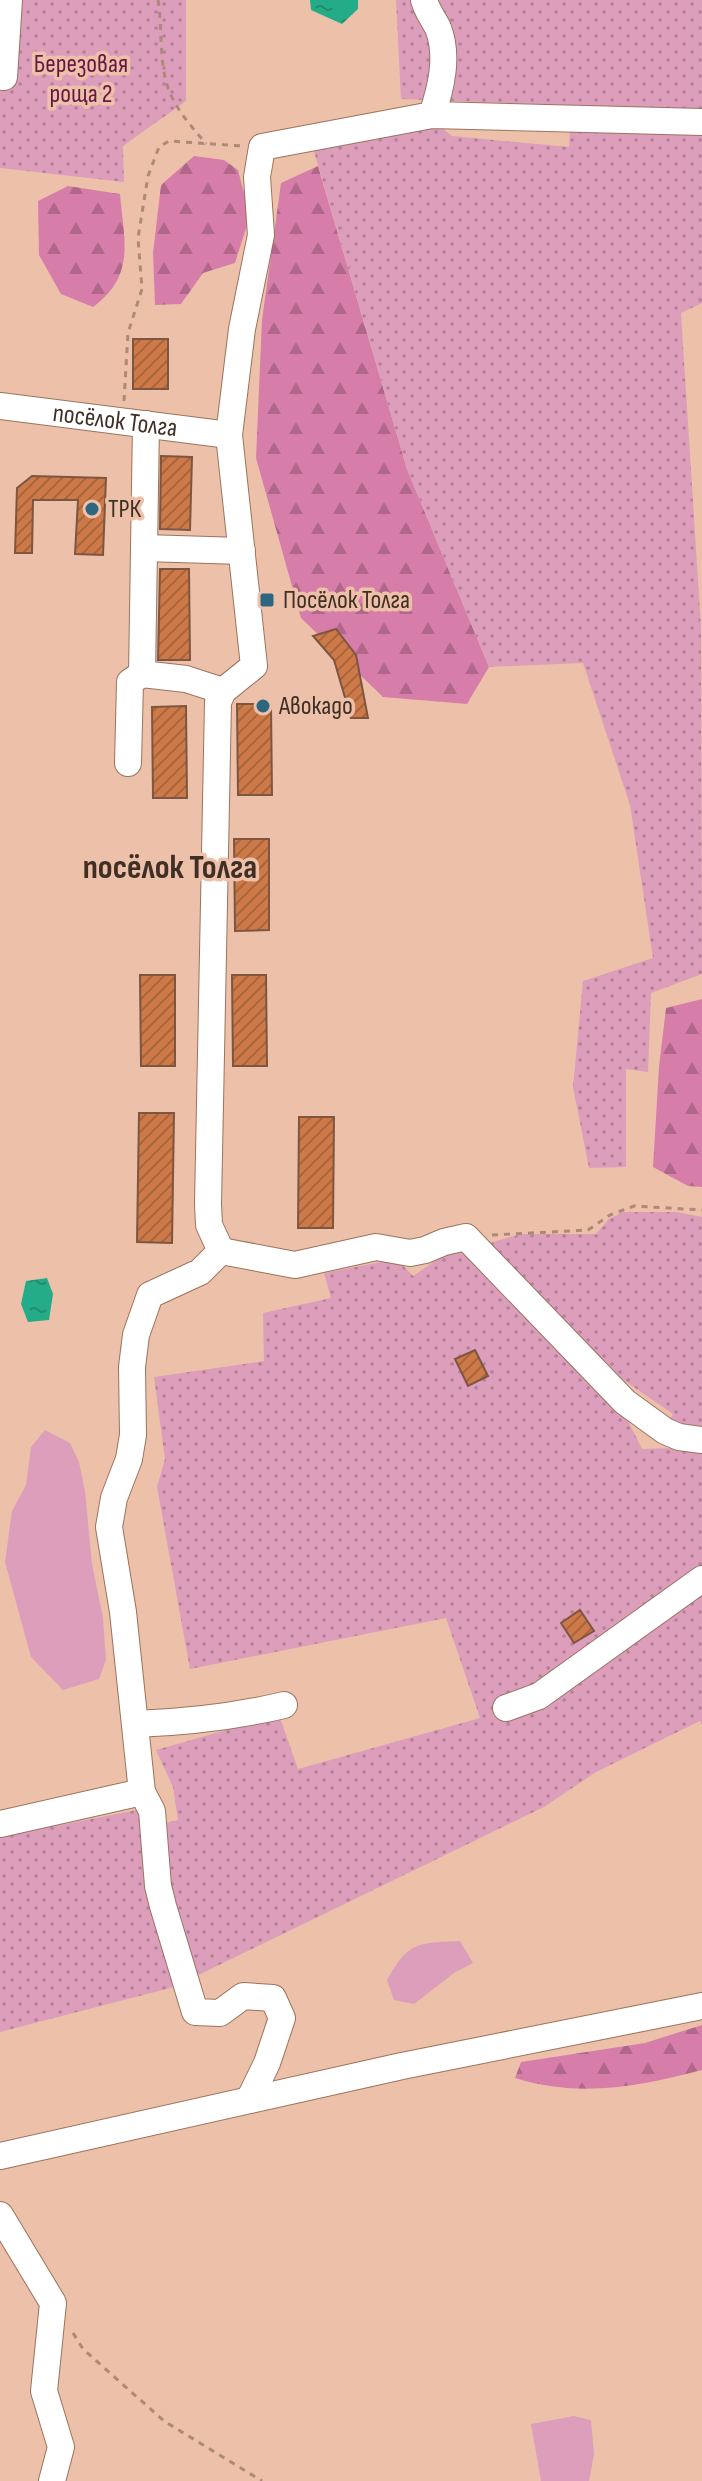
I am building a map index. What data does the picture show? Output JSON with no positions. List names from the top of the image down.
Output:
{
  "streets": {
    "street": ["посёлок Толга"]
  },
  "districts": ["посёлок Толга"],
  "parks": ["Березовая роща 2"],
  "places": {
    "other": ["ТРК", "Авокадо"],
    "transit": ["Посёлок Толга"]
  }
}
